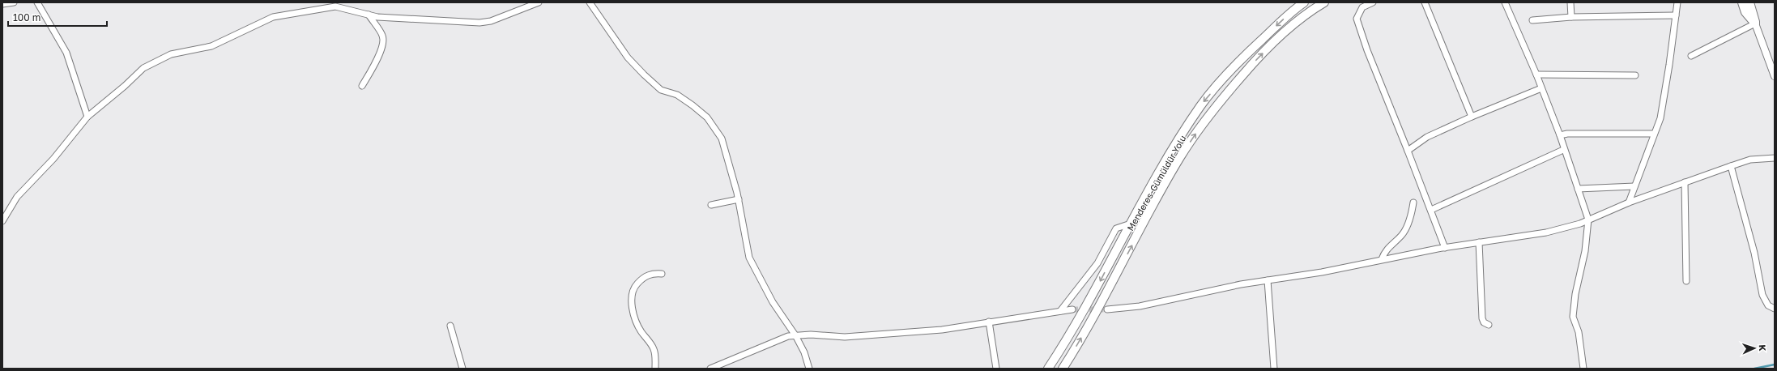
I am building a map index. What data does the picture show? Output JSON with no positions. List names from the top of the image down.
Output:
{
  "streets": {
    "main road": ["Menderes-Gümüldür Yolu"]
  },
  "scale_bar": "100 m",
  "north": "right"
}
